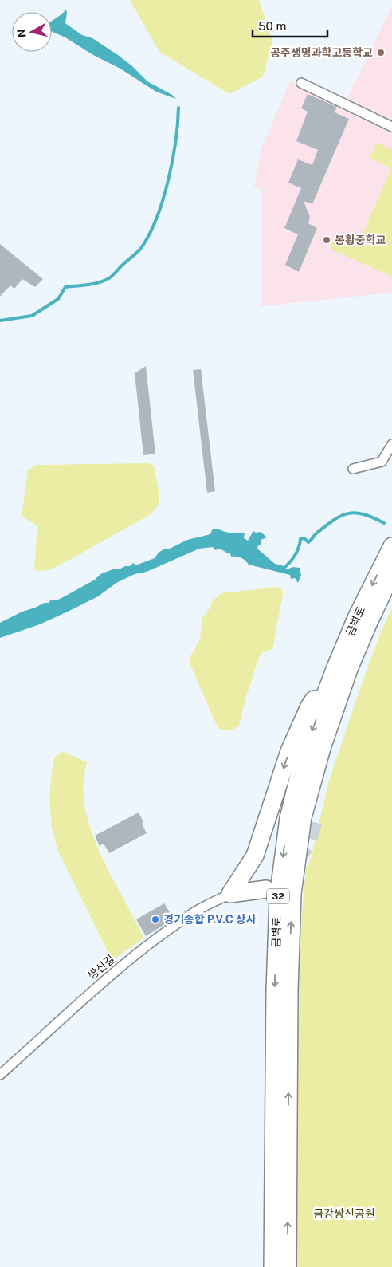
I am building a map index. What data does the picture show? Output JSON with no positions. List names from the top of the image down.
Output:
{
  "streets": {
    "highway": ["금벽로", "32"],
    "street": ["쌍신길"]
  },
  "parks": ["금강쌍신공원"],
  "places": ["공주생명과학고등학교", "봉황중학교", "경기종합 P.V.C 상사"],
  "scale_bar": "50 m",
  "north": "left"
}
